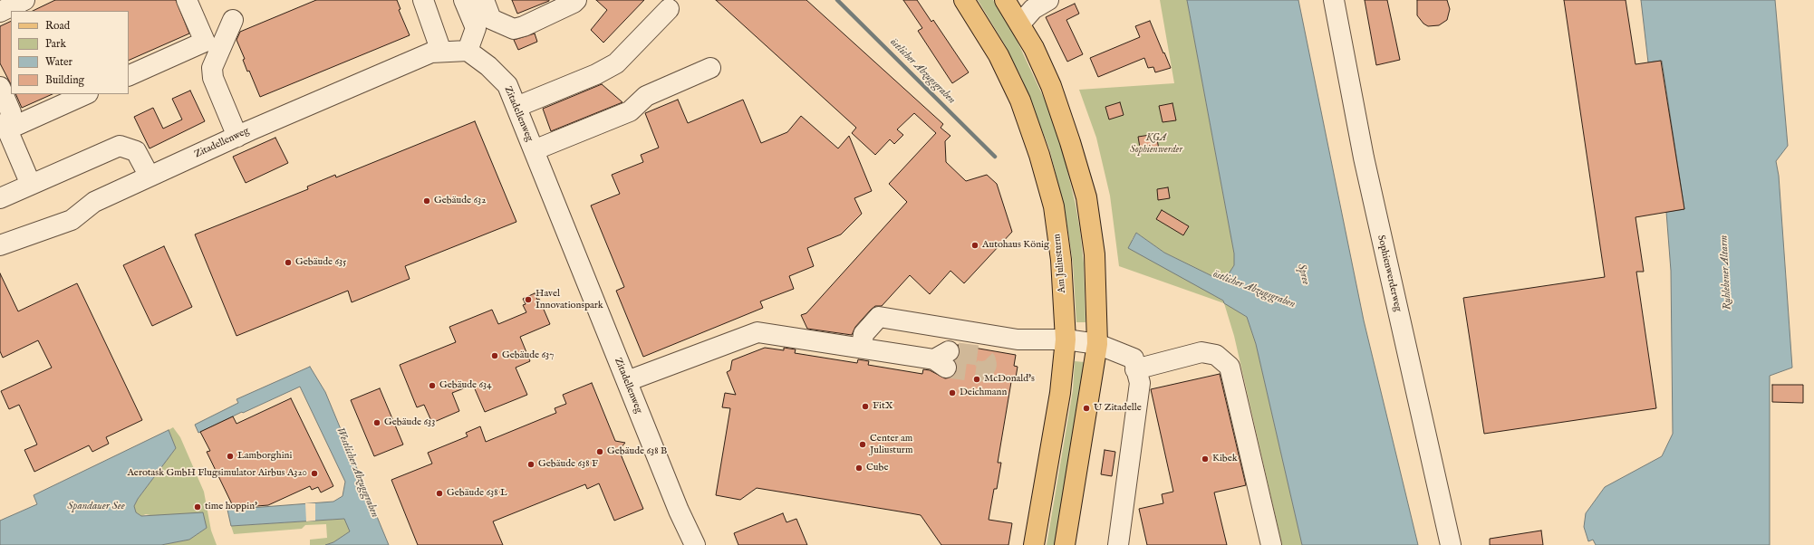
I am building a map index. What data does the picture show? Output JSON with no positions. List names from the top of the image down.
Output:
{
  "streets": {
    "main road": ["Am Juliusturm"],
    "street": ["Zitadellenweg", "Sophienwerderweg"]
  },
  "water": [
    "östlicher Abzugsgraben",
    "Ruhlebener Altarm",
    "Spree",
    "Westlicher Abzugsgraben",
    "Spandauer See"
  ],
  "parks": ["KGA Sophienwerder"],
  "places": [
    "Gebäude 632",
    "Autohaus König",
    "Gebäude 635",
    "Havel Innovationspark",
    "Gebäude 637",
    "McDonald's",
    "Gebäude 634",
    "Deichmann",
    "FitX",
    "U Zitadelle",
    "Gebäude 633",
    "Center am Juliusturm",
    "Gebäude 638 B",
    "Lamborghini",
    "Kibek",
    "Gebäude 638 F",
    "Cube",
    "Aerotask GmbH Flugsimulator Airbus A320",
    "Gebäude 638 L",
    "time hoppin'"
  ],
  "legend": [
    "Road",
    "Park",
    "Water",
    "Building"
  ]
}
